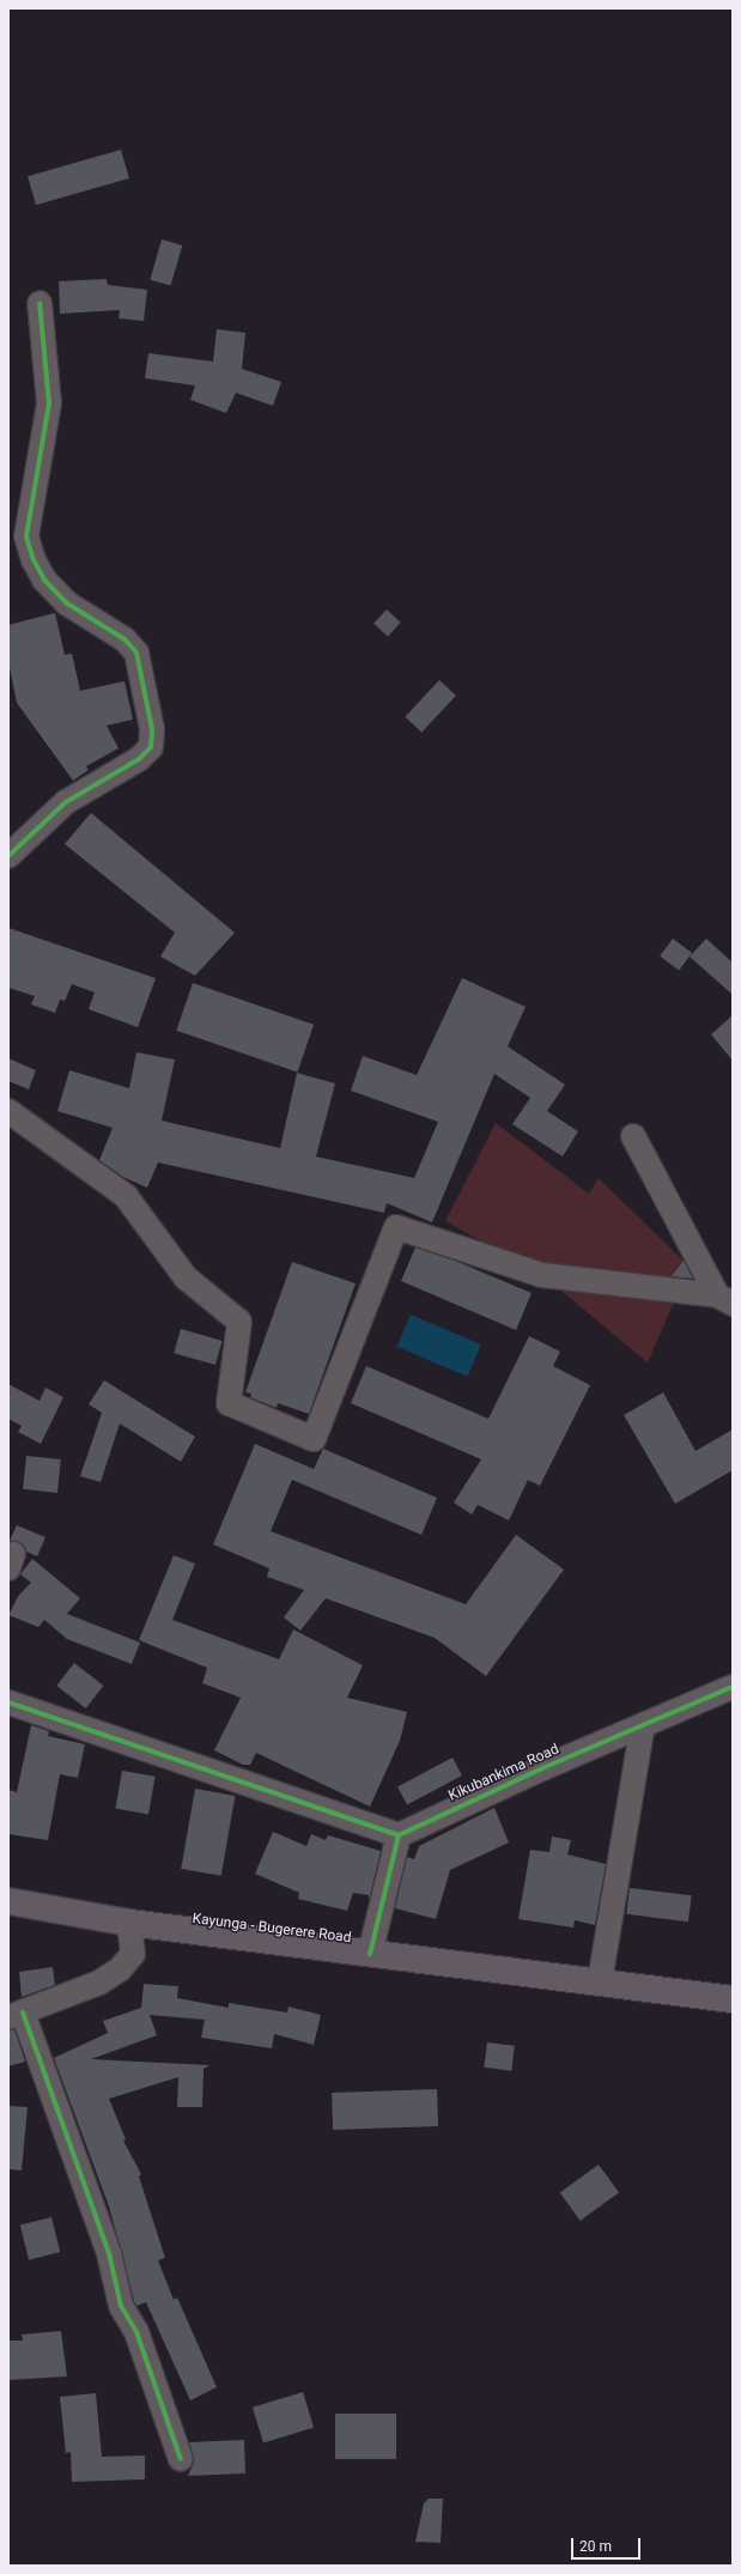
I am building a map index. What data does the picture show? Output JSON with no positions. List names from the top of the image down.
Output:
{
  "streets": {
    "main road": ["Kayunga - Bugerere Road"],
    "street": ["Kikubankima Road"]
  },
  "scale_bar": "20 m"
}
